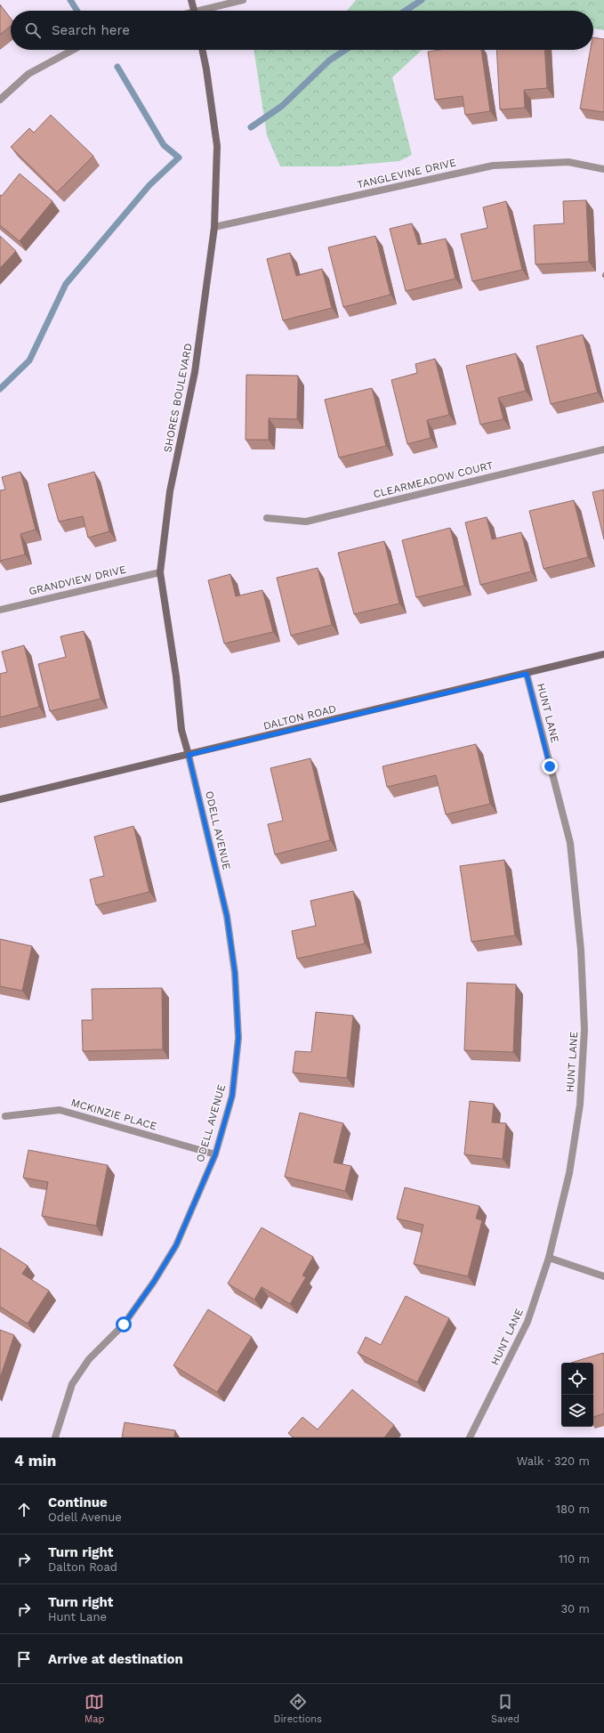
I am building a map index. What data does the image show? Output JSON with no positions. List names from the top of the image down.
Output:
{
  "streets": {
    "street": [
      "TANGLEVINE DRIVE",
      "SHORES BOULEVARD",
      "CLEARMEADOW COURT",
      "GRANDVIEW DRIVE",
      "HUNT LANE",
      "DALTON ROAD",
      "ODELL AVENUE",
      "MCKINZIE PLACE"
    ]
  },
  "crossings": [
    ["TANGLEVINE DRIVE", "SHORES BOULEVARD"],
    ["SHORES BOULEVARD", "GRANDVIEW DRIVE"],
    ["SHORES BOULEVARD", "DALTON ROAD"],
    ["SHORES BOULEVARD", "ODELL AVENUE"],
    ["HUNT LANE", "DALTON ROAD"],
    ["DALTON ROAD", "ODELL AVENUE"],
    ["ODELL AVENUE", "MCKINZIE PLACE"]
  ],
  "page": {
    "search": "Search here",
    "heading": ["4 min", "Walk · 320 m"],
    "list": [
      ["Continue", "Odell Avenue", "180 m"],
      ["Turn right", "Dalton Road", "110 m"],
      ["Turn right", "Hunt Lane", "30 m"],
      "Arrive at destination"
    ],
    "nav": ["Map", "Directions", "Saved"]
  }
}
